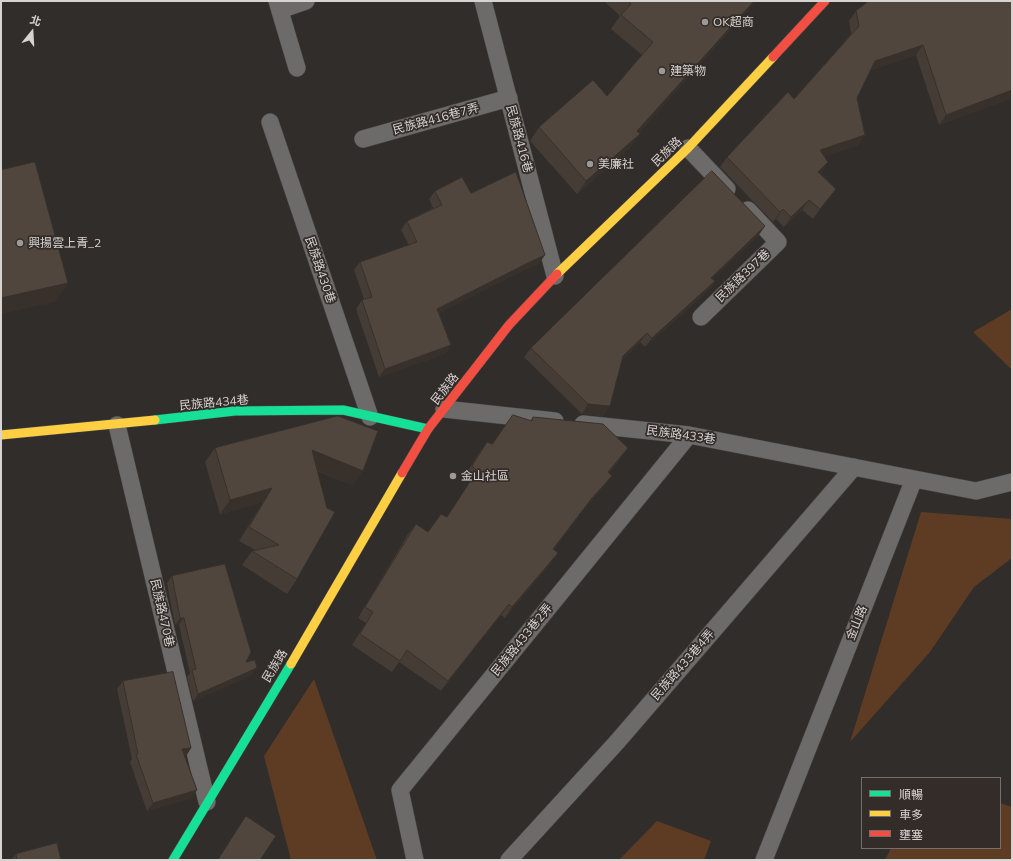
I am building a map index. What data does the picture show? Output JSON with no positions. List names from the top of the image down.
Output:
{
  "streets": {
    "street": ["民族路", "民族路434巷"],
    "lane": [
      "民族路416巷7弄",
      "民族路416巷",
      "民族路430巷",
      "民族路397巷",
      "民族路433巷",
      "民族路470巷",
      "金山路",
      "民族路433巷2弄",
      "民族路433巷4弄"
    ]
  },
  "crossings": [
    ["民族路416巷7弄", "民族路416巷"],
    ["民族路416巷", "民族路"],
    ["民族路", "民族路397巷"],
    ["民族路", "民族路434巷"],
    ["民族路", "民族路433巷"],
    ["民族路", "民族路470巷"],
    ["民族路430巷", "民族路434巷"],
    ["民族路434巷", "民族路470巷"],
    ["民族路433巷", "金山路"],
    ["民族路433巷", "民族路433巷2弄"],
    ["民族路433巷", "民族路433巷4弄"]
  ],
  "places": [
    "OK超商",
    "建築物",
    "美廉社",
    "興揚雲上青_2",
    "金山社區"
  ],
  "legend": ["順暢", "車多", "壅塞"],
  "north": "top"
}
